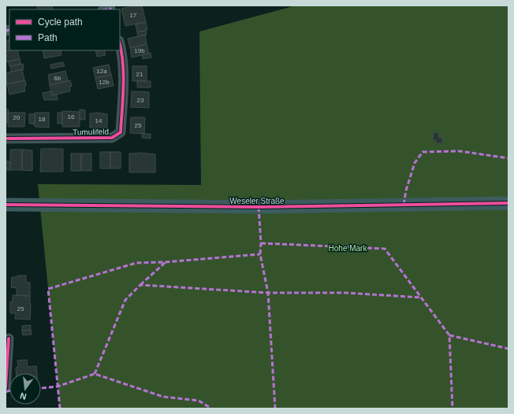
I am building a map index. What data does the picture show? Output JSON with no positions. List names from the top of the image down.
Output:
{
  "streets": {
    "main road": ["Weseler Straße"],
    "street": ["Tumulifeld"]
  },
  "parks": ["Hohe Mark"],
  "house_numbers": [
    "17",
    "19b",
    "12a",
    "21",
    "6b",
    "12b",
    "23",
    "16",
    "20",
    "18",
    "14",
    "25",
    "25"
  ],
  "legend": ["Cycle path", "Path"],
  "north": "bottom"
}
